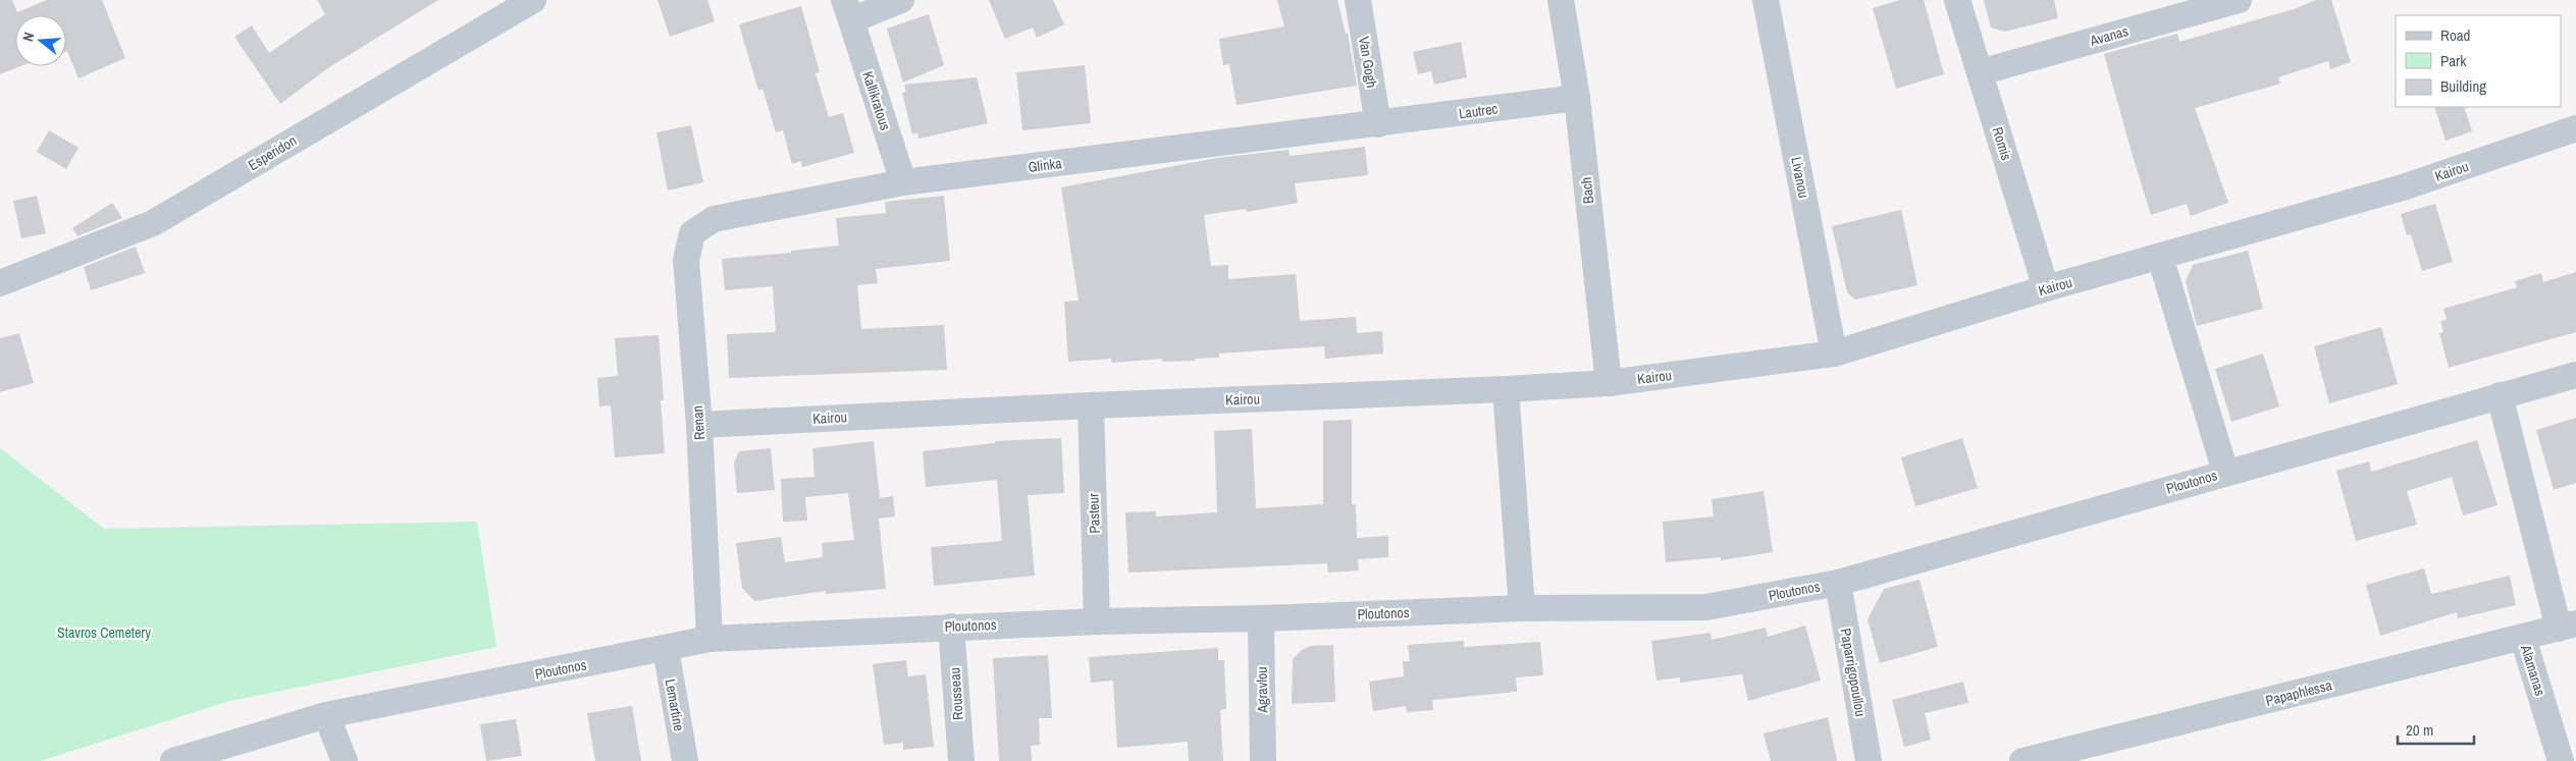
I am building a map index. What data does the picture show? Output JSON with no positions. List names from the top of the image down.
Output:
{
  "streets": {
    "street": [
      "Avanas",
      "Van Gogh",
      "Kallikratous",
      "Lautrec",
      "Romis",
      "Esperidon",
      "Glinka",
      "Kairou",
      "Livanou",
      "Bach",
      "Renan",
      "Ploutonos",
      "Pasteur",
      "Alamanas",
      "Paparrigopoullou",
      "Agravlou",
      "Papaphlessa",
      "Rousseau",
      "Lemartine"
    ]
  },
  "crossings": [
    ["Avanas", "Romis"],
    ["Van Gogh", "Lautrec"],
    ["Van Gogh", "Glinka"],
    ["Kallikratous", "Glinka"],
    ["Lautrec", "Glinka"],
    ["Lautrec", "Bach"],
    ["Romis", "Kairou"],
    ["Glinka", "Renan"],
    ["Kairou", "Livanou"],
    ["Kairou", "Bach"],
    ["Kairou", "Renan"],
    ["Kairou", "Pasteur"],
    ["Renan", "Ploutonos"],
    ["Ploutonos", "Pasteur"],
    ["Ploutonos", "Paparrigopoullou"],
    ["Ploutonos", "Agravlou"],
    ["Ploutonos", "Rousseau"],
    ["Ploutonos", "Lemartine"],
    ["Alamanas", "Papaphlessa"]
  ],
  "parks": ["Stavros Cemetery"],
  "legend": ["Road", "Park", "Building"],
  "scale_bar": "20 m",
  "north": "left"
}
